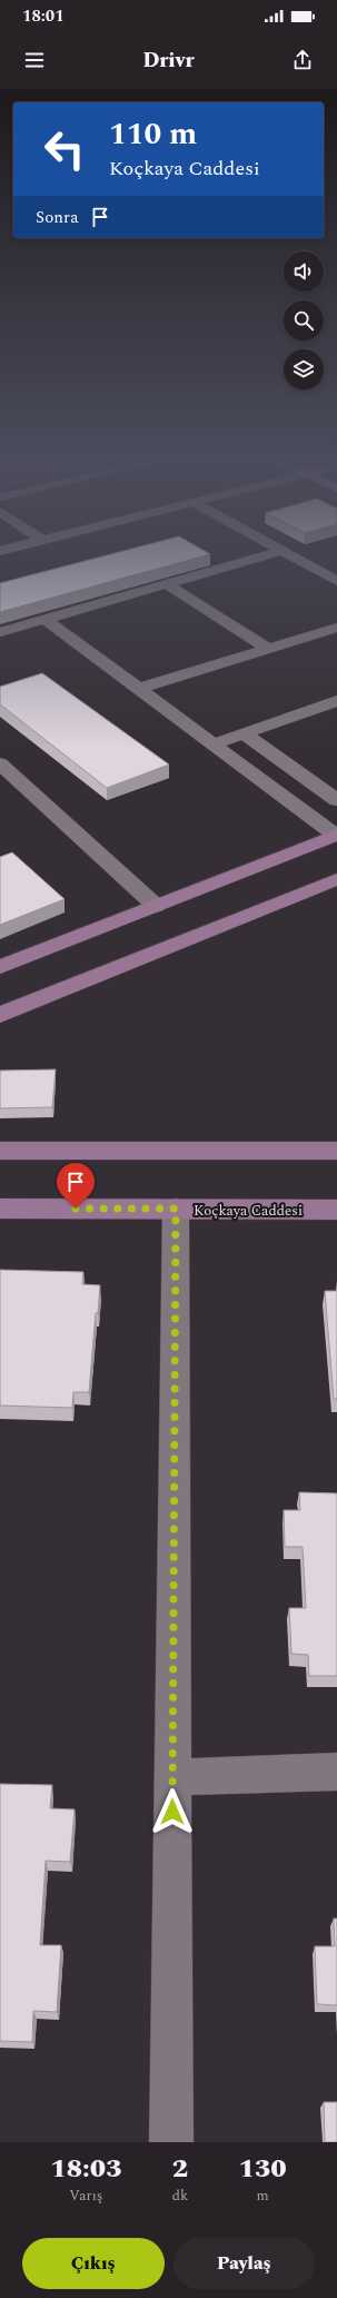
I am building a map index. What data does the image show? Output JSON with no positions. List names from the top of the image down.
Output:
{
  "streets": {
    "main road": ["Koçkaya Caddesi"]
  },
  "page": {
    "status": "18:01",
    "header": "Drivr",
    "turn": ["110 m", "Koçkaya Caddesi"],
    "then": "Sonra",
    "eta": [
      "18:03",
      "Varış",
      "2",
      "dk",
      "130",
      "m"
    ],
    "buttons": ["Çıkış", "Paylaş"]
  }
}
